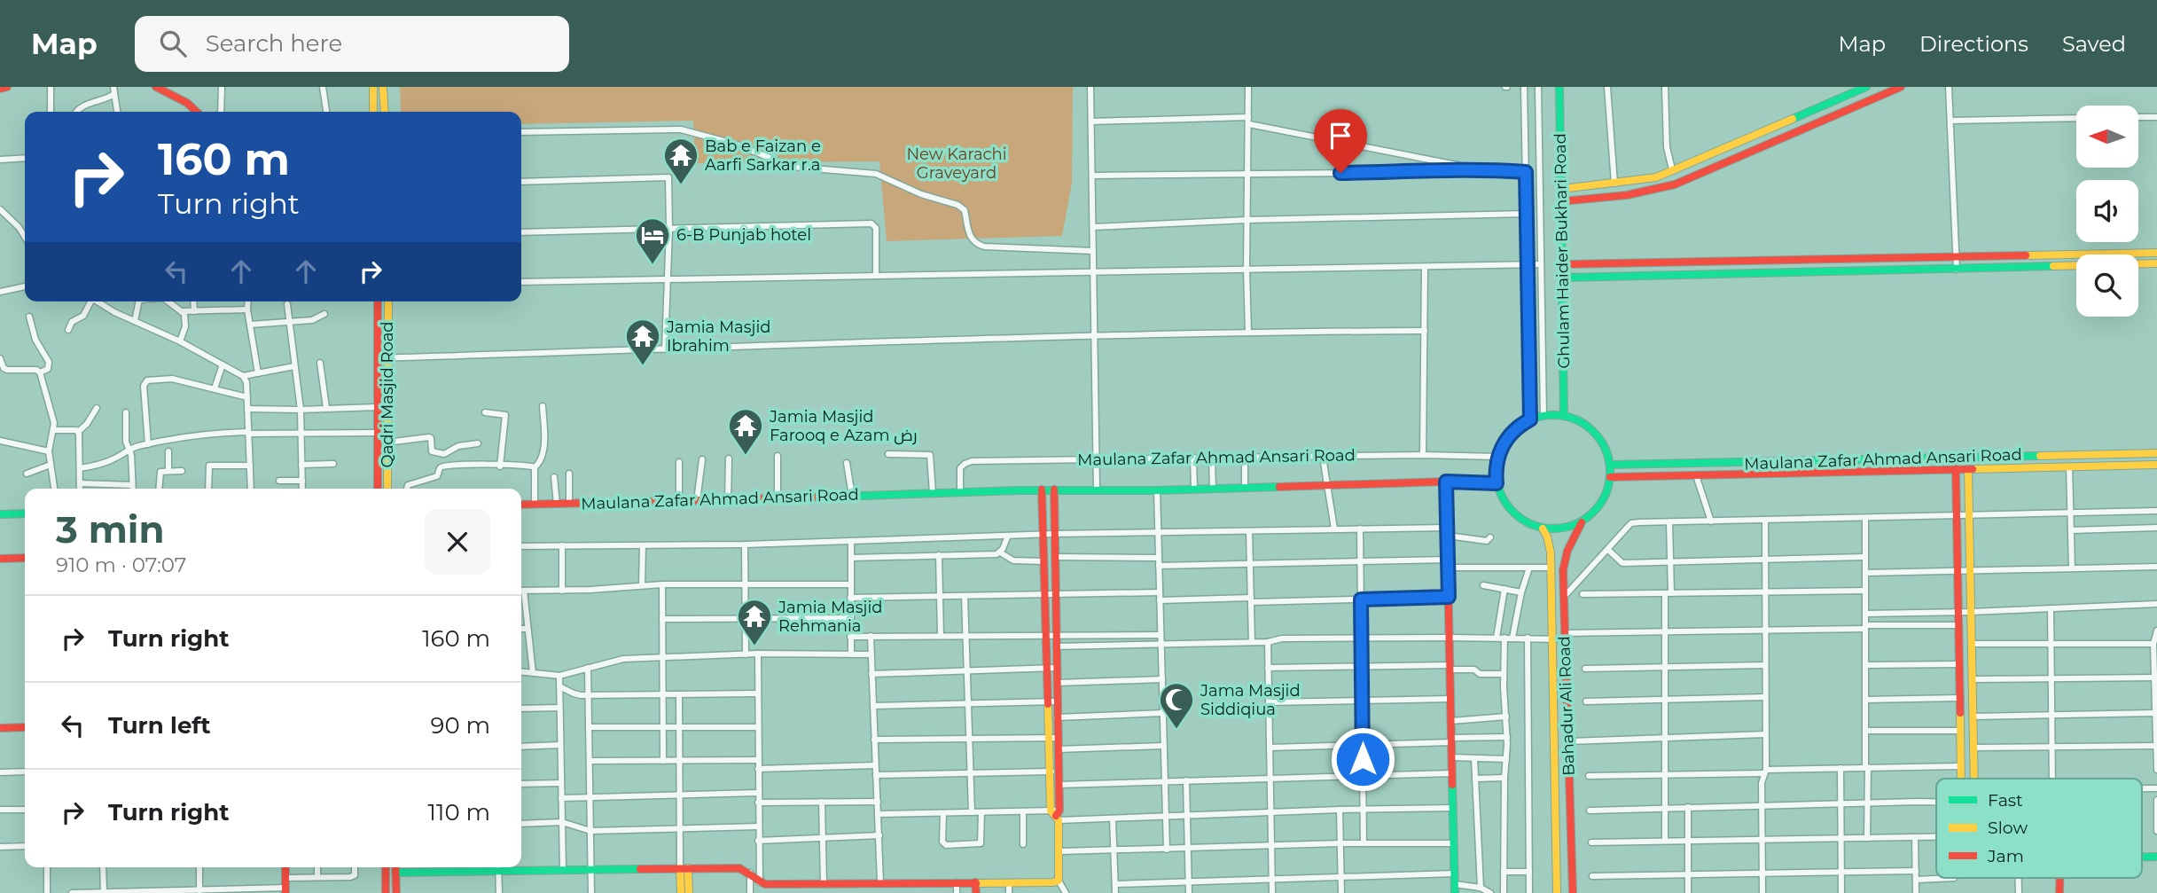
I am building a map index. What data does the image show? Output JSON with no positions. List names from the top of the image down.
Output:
{
  "streets": {
    "street": [
      "Ghulam Haider Bukhari Road",
      "Qadri Masjid Road",
      "Maulana Zafar Ahmad Ansari Road",
      "Bahadur Ali Road"
    ]
  },
  "crossings": [
    ["Ghulam Haider Bukhari Road", "Maulana Zafar Ahmad Ansari Road"],
    ["Ghulam Haider Bukhari Road", "Bahadur Ali Road"],
    ["Maulana Zafar Ahmad Ansari Road", "Bahadur Ali Road"]
  ],
  "parks": ["New Karachi Graveyard"],
  "places": {
    "temple": [
      "Bab e Faizan e Aarfi Sarkar r.a",
      "Jamia Masjid Ibrahim",
      "Jamia Masjid Farooq e Azam رض",
      "Jamia Masjid Rehmania"
    ],
    "hotel": ["6-B Punjab hotel"],
    "mosque": ["Jama Masjid Siddiqiua"]
  },
  "legend": ["Fast", "Slow", "Jam"],
  "north": "left",
  "page": {
    "header": "Map",
    "search": "Search here",
    "nav": ["Map", "Directions", "Saved"],
    "turn": ["160 m", "Turn right"],
    "heading": ["3 min", "910 m · 07:07"],
    "list": [
      {
        "name": "Turn right",
        "value": "160 m"
      },
      {
        "name": "Turn left",
        "value": "90 m"
      },
      {
        "name": "Turn right",
        "value": "110 m"
      }
    ]
  }
}
